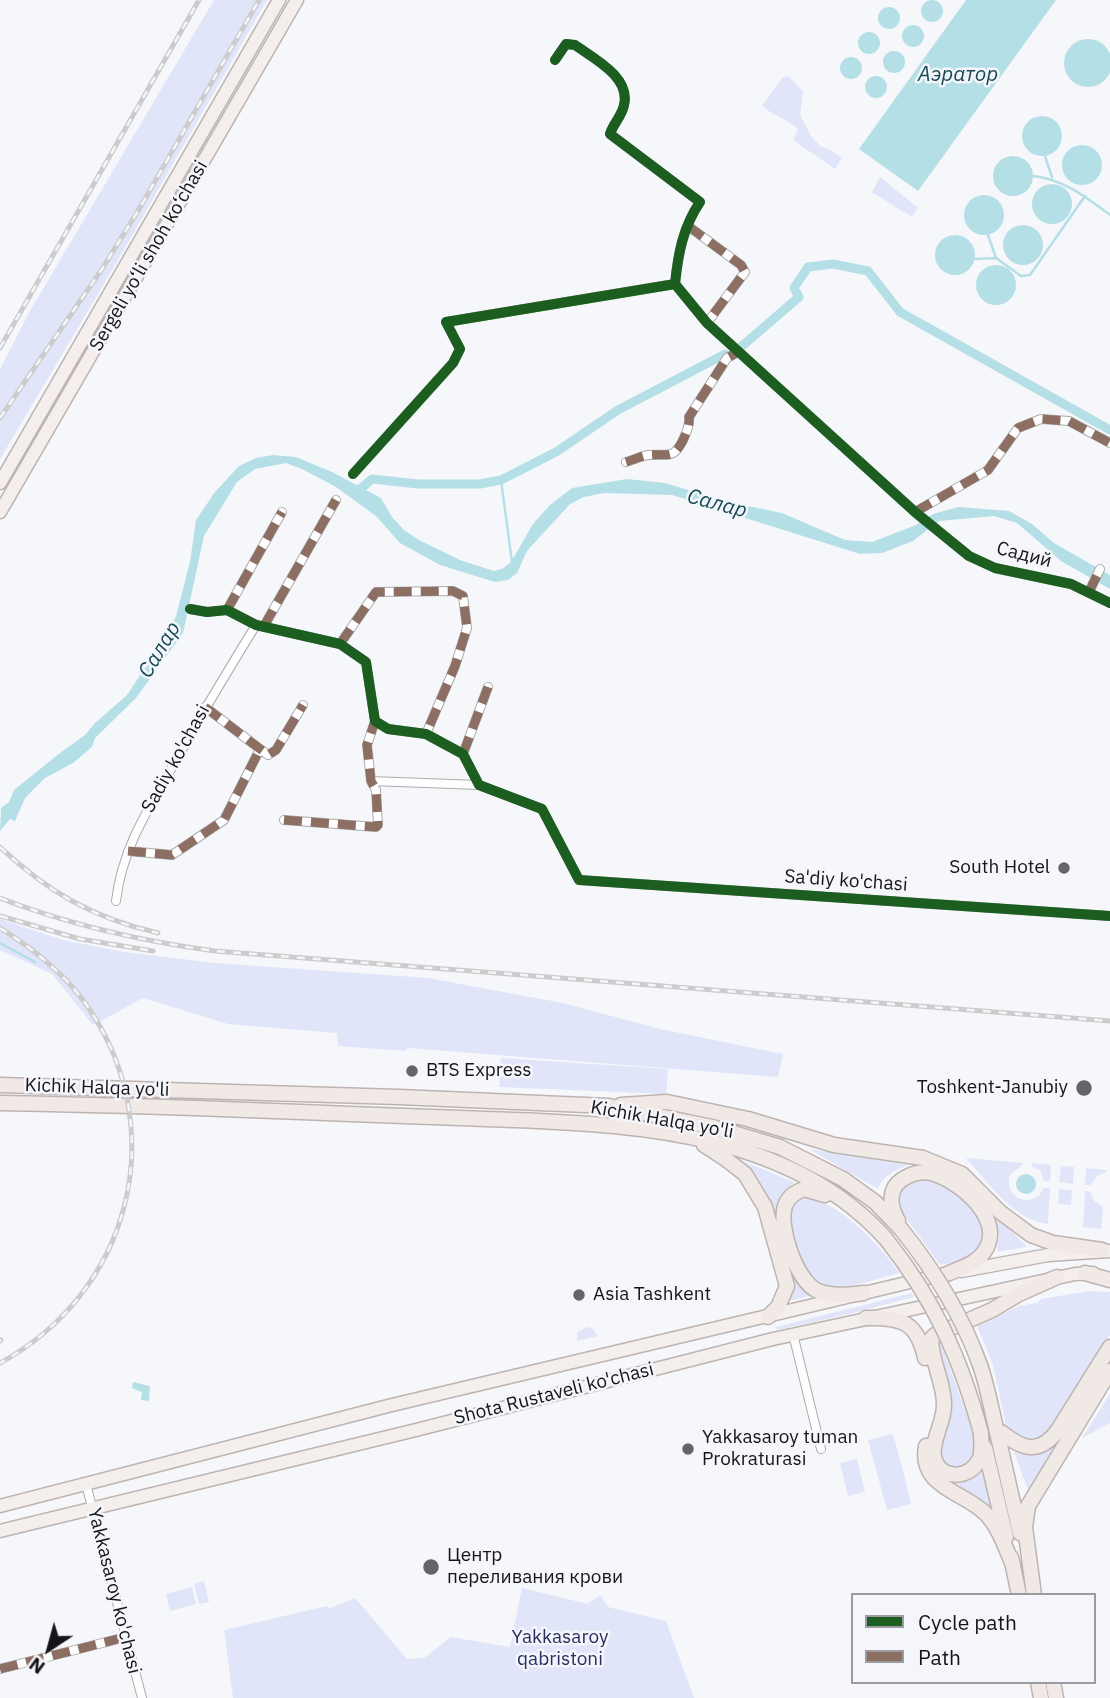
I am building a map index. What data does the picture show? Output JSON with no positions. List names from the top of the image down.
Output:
{
  "streets": {
    "highway": ["Kichik Halqa yo'li"],
    "main road": ["Sergeli yo‘li shoh ko‘chasi", "Shota Rustaveli ko'chasi"],
    "street": [
      "Садий",
      "Sadiy ko'chasi",
      "Sa'diy ko'chasi",
      "Yakkasaroy ko'chasi"
    ]
  },
  "crossings": [
    ["Shota Rustaveli ko'chasi", "Yakkasaroy ko'chasi"]
  ],
  "water": ["Аэратор", "Салар"],
  "parks": ["Yakkasaroy qabristoni"],
  "places": [
    "South Hotel",
    "BTS Express",
    "Toshkent-Janubiy",
    "Asia Tashkent",
    "Yakkasaroy tuman Prokraturasi",
    "Центр переливания крови"
  ],
  "legend": ["Cycle path", "Path"],
  "north": "bottom left"
}
